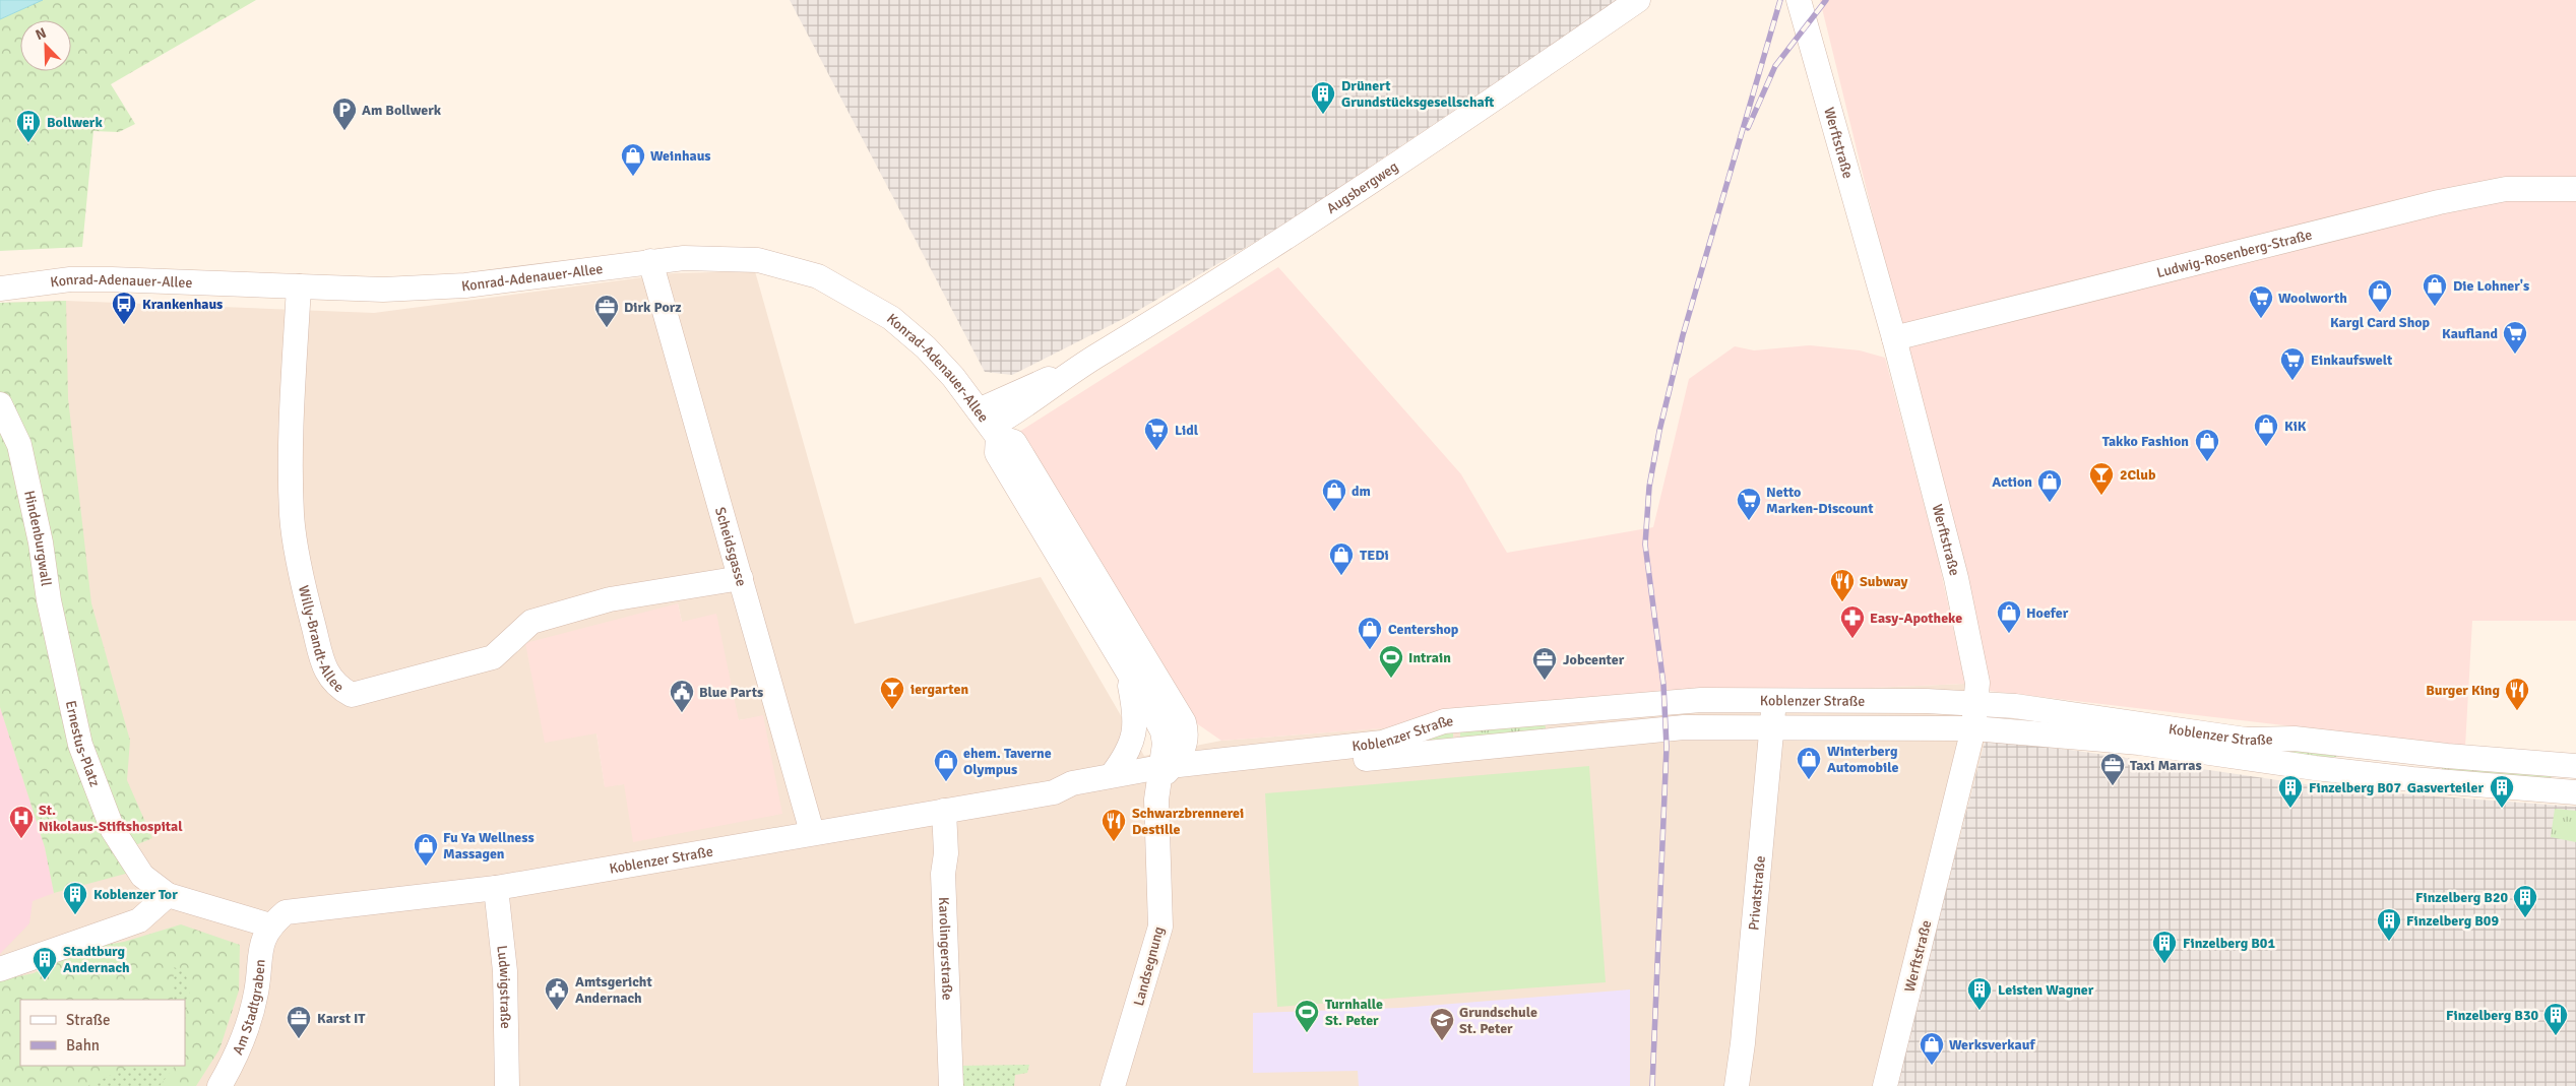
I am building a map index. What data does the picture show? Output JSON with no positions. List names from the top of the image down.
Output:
{
  "streets": {
    "street": [
      "Werftstraße",
      "Augsbergweg",
      "Ludwig-Rosenberg-Straße",
      "Konrad-Adenauer-Allee",
      "Hindenburgwall",
      "Scheidsgasse",
      "Willy-Brandt-Allee",
      "Koblenzer Straße",
      "Ernestus-Platz",
      "Privatstraße",
      "Karolingerstraße",
      "Landsegnung",
      "Ludwigstraße",
      "Am Stadtgraben"
    ]
  },
  "crossings": [
    ["Werftstraße", "Ludwig-Rosenberg-Straße"],
    ["Werftstraße", "Koblenzer Straße"],
    ["Augsbergweg", "Konrad-Adenauer-Allee"],
    ["Konrad-Adenauer-Allee", "Scheidsgasse"],
    ["Konrad-Adenauer-Allee", "Willy-Brandt-Allee"],
    ["Konrad-Adenauer-Allee", "Koblenzer Straße"],
    ["Konrad-Adenauer-Allee", "Landsegnung"],
    ["Hindenburgwall", "Ernestus-Platz"],
    ["Scheidsgasse", "Willy-Brandt-Allee"],
    ["Scheidsgasse", "Koblenzer Straße"],
    ["Koblenzer Straße", "Ernestus-Platz"],
    ["Koblenzer Straße", "Privatstraße"],
    ["Koblenzer Straße", "Karolingerstraße"],
    ["Koblenzer Straße", "Landsegnung"],
    ["Koblenzer Straße", "Ludwigstraße"],
    ["Koblenzer Straße", "Am Stadtgraben"],
    ["Ernestus-Platz", "Am Stadtgraben"]
  ],
  "places": {
    "building": [
      "Drünert Grundstücksgesellschaft",
      "Bollwerk",
      "Finzelberg B07",
      "Gasverteiler",
      "Koblenzer Tor",
      "Finzelberg B20",
      "Finzelberg B09",
      "Finzelberg B01",
      "Stadtburg Andernach",
      "Leisten Wagner",
      "Finzelberg B30"
    ],
    "parking": ["Am Bollwerk"],
    "shop": [
      "Weinhaus",
      "Die Lohner's",
      "Kargl Card Shop",
      "KiK",
      "Takko Fashion",
      "Action",
      "dm",
      "TEDi",
      "Hoefer",
      "Centershop",
      "Winterberg Automobile",
      "ehem. Taverne Olympus",
      "Fu Ya Wellness Massagen",
      "Werksverkauf"
    ],
    "supermarket": [
      "Woolworth",
      "Kaufland",
      "Einkaufswelt",
      "Lidl",
      "Netto Marken-Discount"
    ],
    "bus stop": ["Krankenhaus"],
    "office": [
      "Dirk Porz",
      "Jobcenter",
      "Taxi Marras",
      "Karst IT"
    ],
    "bar": ["2Club", "iergarten"],
    "restaurant": ["Subway", "Burger King", "Schwarzbrennerei Destille"],
    "pharmacy": ["Easy-Apotheke"],
    "sports": ["Intrain", "Turnhalle St. Peter"],
    "public building": ["Blue Parts", "Amtsgericht Andernach"],
    "hospital": ["St. Nikolaus-Stiftshospital"],
    "school or university": ["Grundschule St. Peter"]
  },
  "legend": ["Straße", "Bahn"],
  "north": "top left"
}
